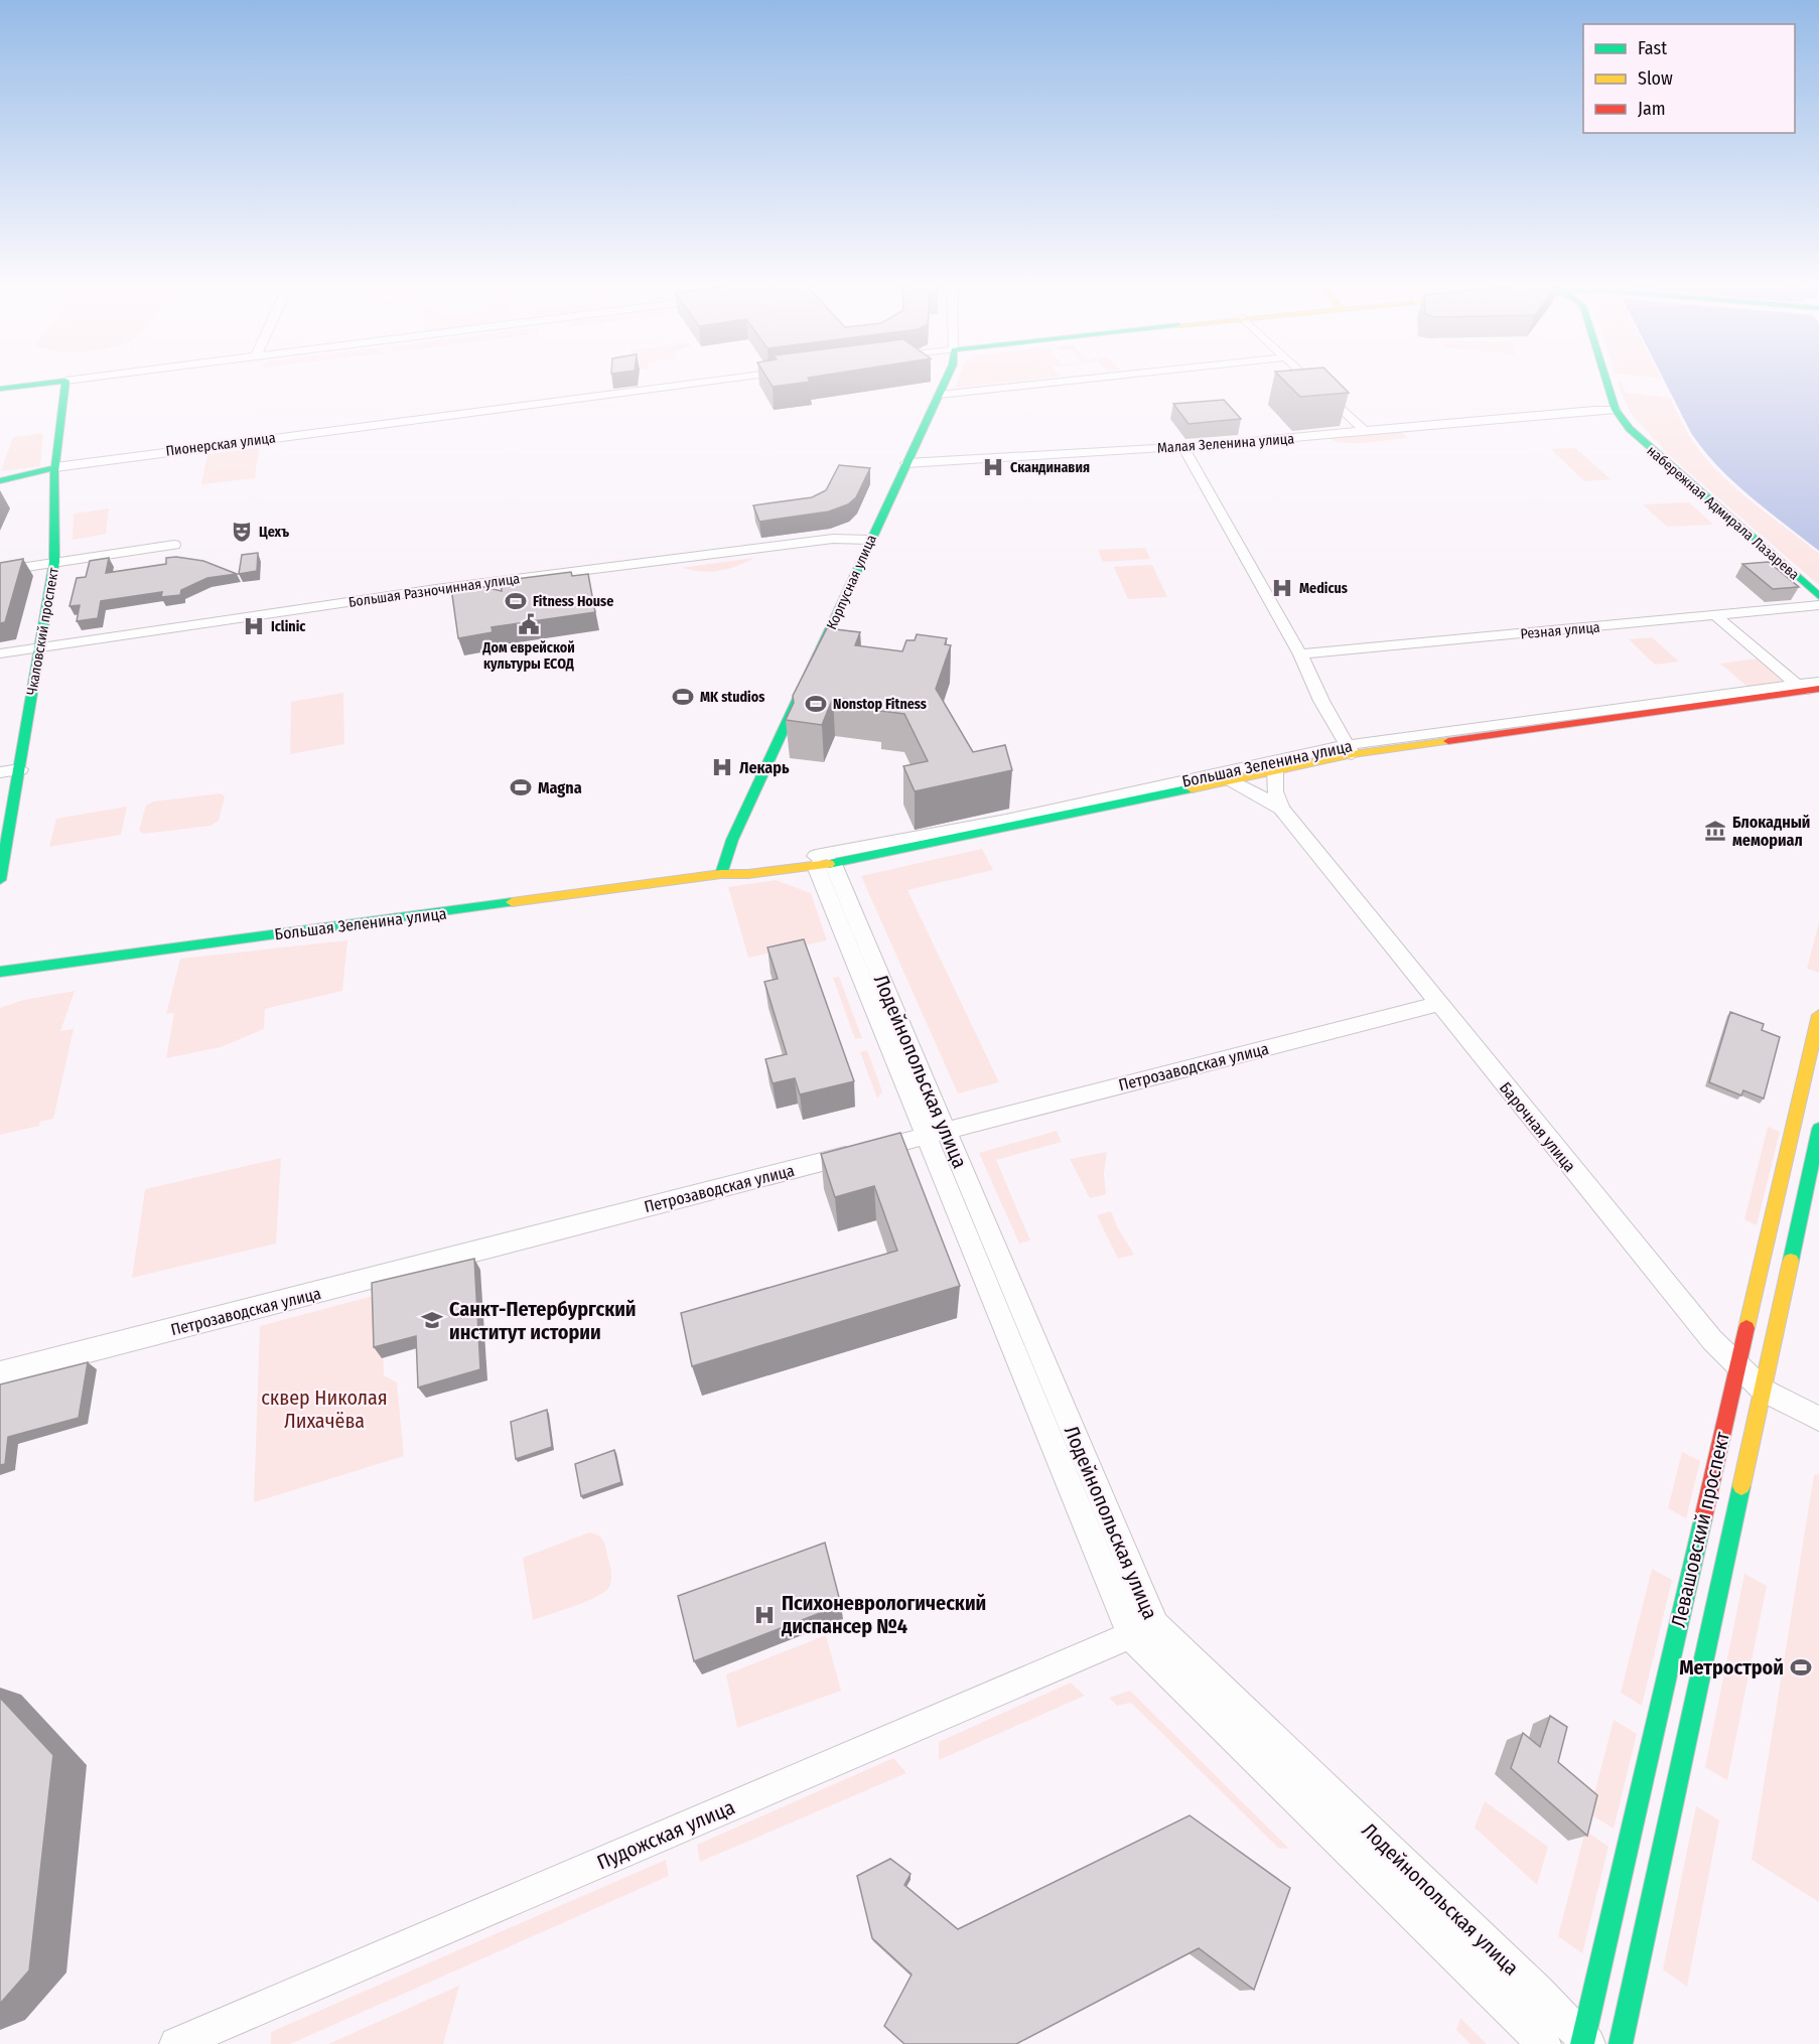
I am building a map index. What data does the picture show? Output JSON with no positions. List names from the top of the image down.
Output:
{
  "streets": {
    "main road": [
      "Пионерская улица",
      "набережная Адмирала Лазарева",
      "Корпусная улица",
      "Чкаловский проспект",
      "Большая Зеленина улица",
      "Левашовский проспект"
    ],
    "street": [
      "Малая Зеленина улица",
      "Большая Разночинная улица",
      "Резная улица",
      "Петрозаводская улица",
      "Лодейнопольская улица",
      "Барочная улица",
      "Пудожская улица"
    ]
  },
  "crossings": [
    ["Малая Зеленина улица", "набережная Адмирала Лазарева"],
    ["Малая Зеленина улица", "Корпусная улица"],
    ["Пионерская улица", "Чкаловский проспект"],
    ["Корпусная улица", "Большая Разночинная улица"],
    ["Корпусная улица", "Большая Зеленина улица"],
    ["Большая Разночинная улица", "Чкаловский проспект"],
    ["Большая Зеленина улица", "Лодейнопольская улица"],
    ["Большая Зеленина улица", "Барочная улица"],
    ["Петрозаводская улица", "Лодейнопольская улица"],
    ["Петрозаводская улица", "Барочная улица"],
    ["Лодейнопольская улица", "Левашовский проспект"],
    ["Лодейнопольская улица", "Пудожская улица"],
    ["Барочная улица", "Левашовский проспект"]
  ],
  "parks": ["сквер Николая Лихачёва"],
  "places": {
    "hospital": [
      "Скандинавия",
      "Medicus",
      "Iclinic",
      "Лекарь",
      "Психоневрологический диспансер №4"
    ],
    "theatre": ["Цехъ"],
    "sports": [
      "Fitness House",
      "MK studios",
      "Nonstop Fitness",
      "Magna",
      "Метрострой"
    ],
    "public building": ["Дом еврейской культуры ЕСОД"],
    "museum": ["Блокадный мемориал"],
    "school or university": ["Санкт-Петербургский институт истории"]
  },
  "legend": ["Fast", "Slow", "Jam"]
}
